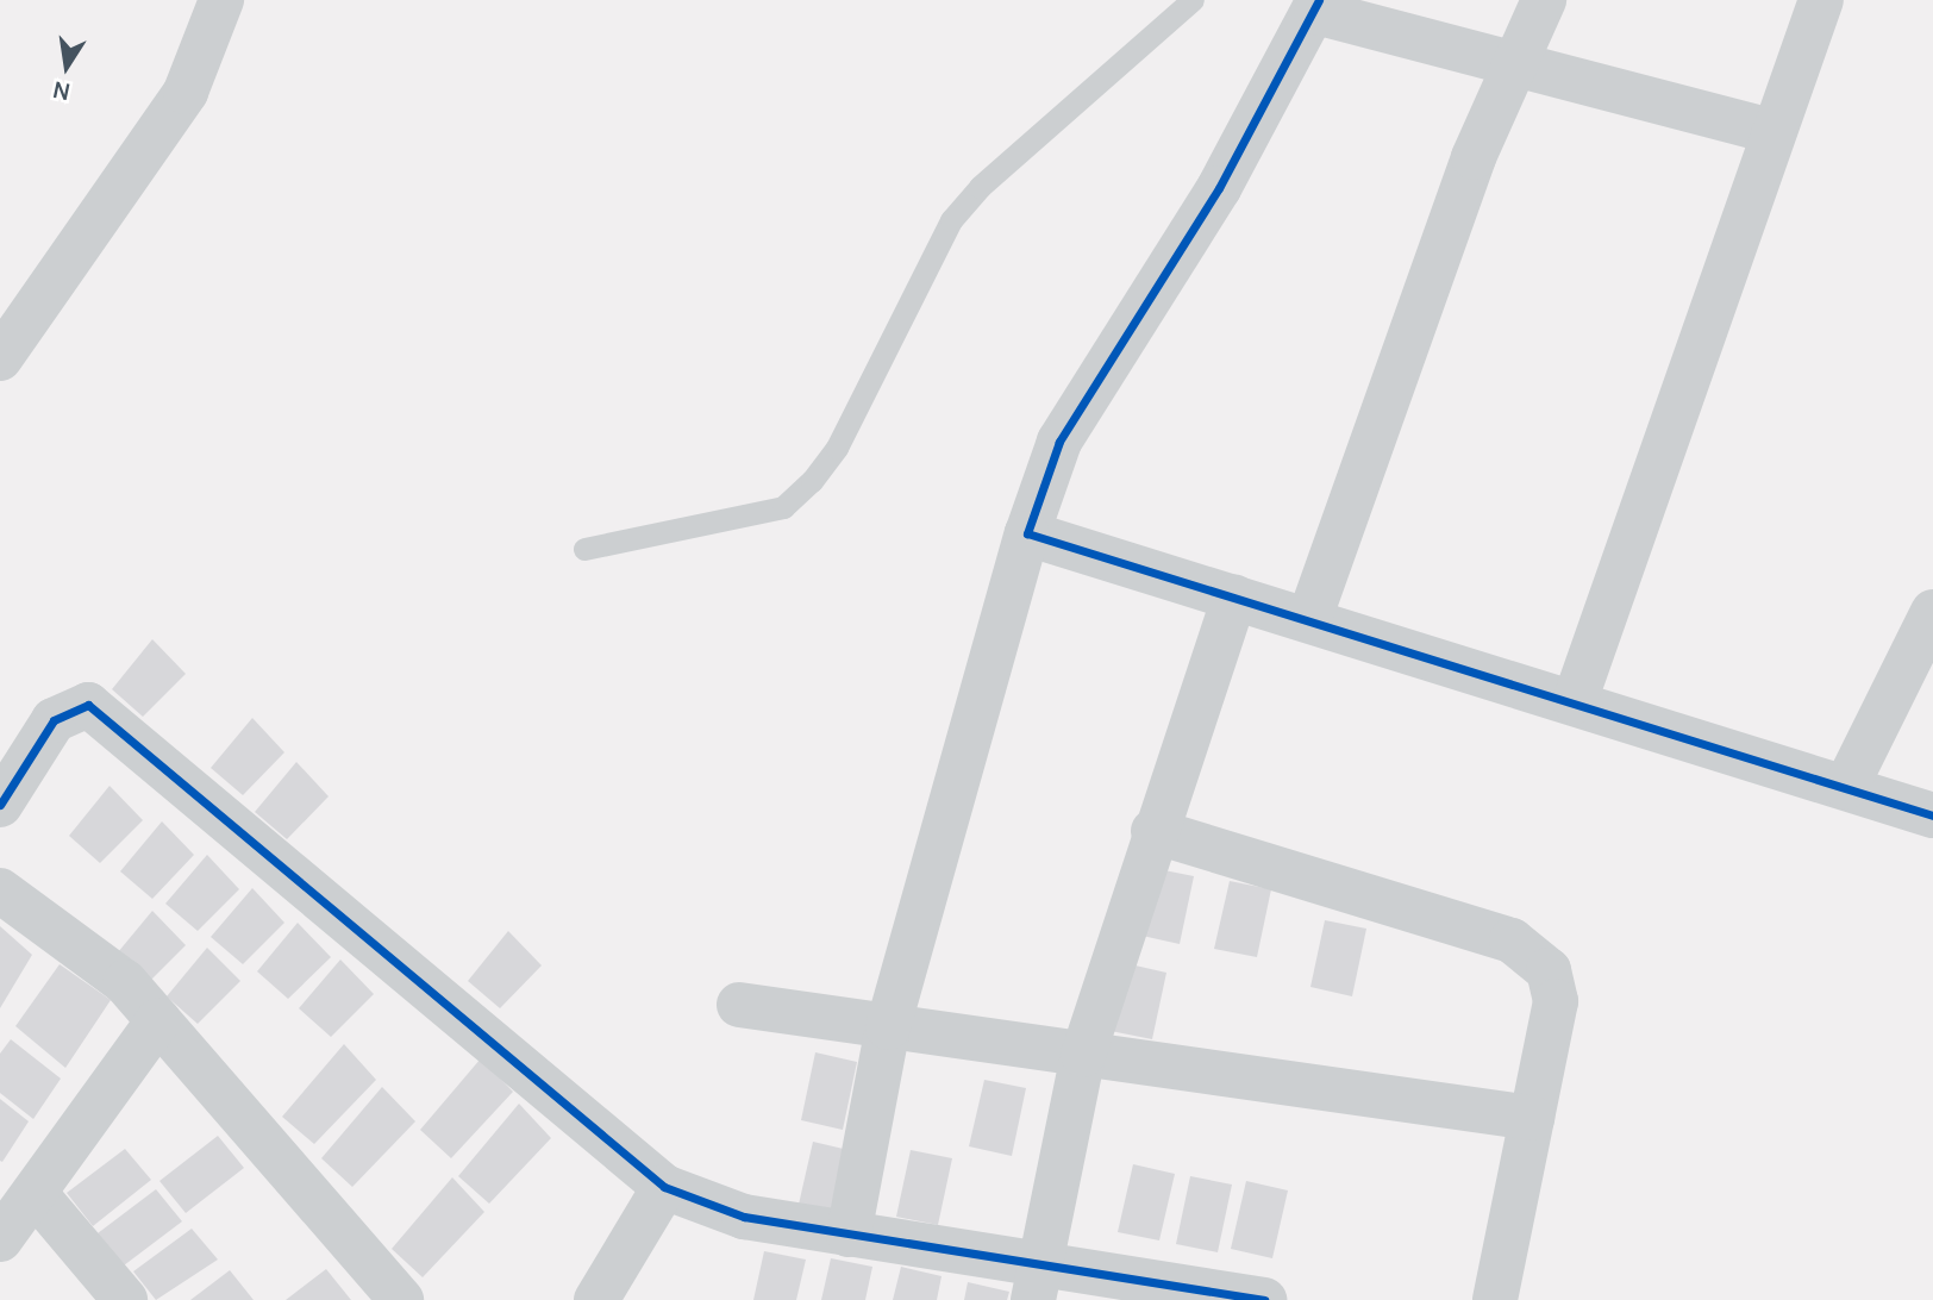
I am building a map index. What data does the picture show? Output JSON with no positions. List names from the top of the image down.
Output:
{
  "north": "bottom"
}
